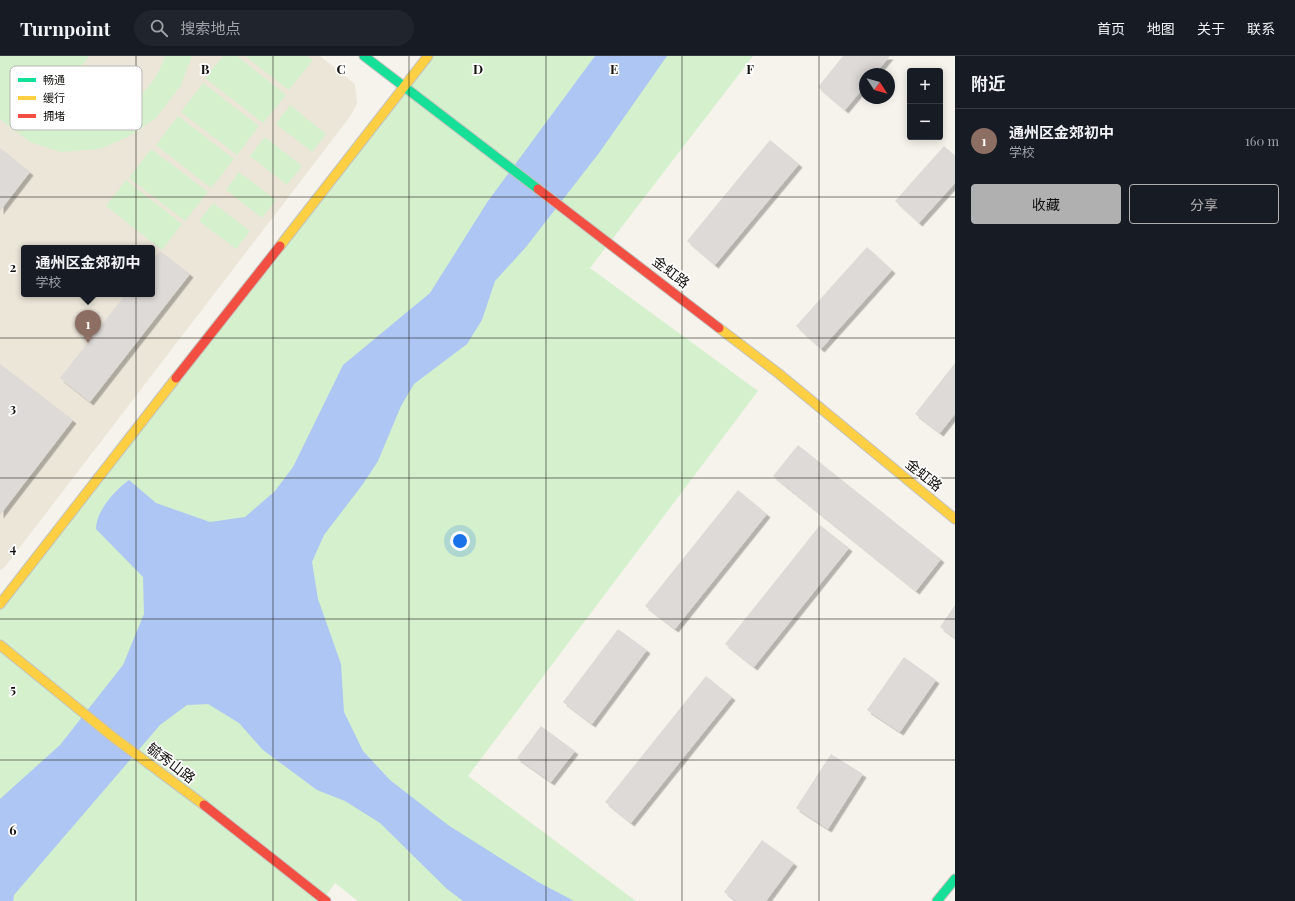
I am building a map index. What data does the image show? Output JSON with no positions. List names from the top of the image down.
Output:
{
  "streets": {
    "street": ["金虹路", "毓秀山路"]
  },
  "legend": ["畅通", "缓行", "拥堵"],
  "north": "bottom right",
  "page": {
    "header": "Turnpoint",
    "search": "搜索地点",
    "nav": [
      "首页",
      "地图",
      "关于",
      "联系"
    ],
    "heading": "附近",
    "map_buttons": ["+", "−"],
    "list": [
      {
        "mark": "1",
        "name": "通州区金郊初中",
        "note": "学校",
        "value": "160 m"
      }
    ],
    "buttons": ["收藏", "分享"],
    "popup": ["通州区金郊初中", "学校"],
    "pins": "1"
  },
  "grid": {
    "columns": [
      "B",
      "C",
      "D",
      "E",
      "F"
    ],
    "rows": [
      "2",
      "3",
      "4",
      "5",
      "6"
    ]
  }
}
